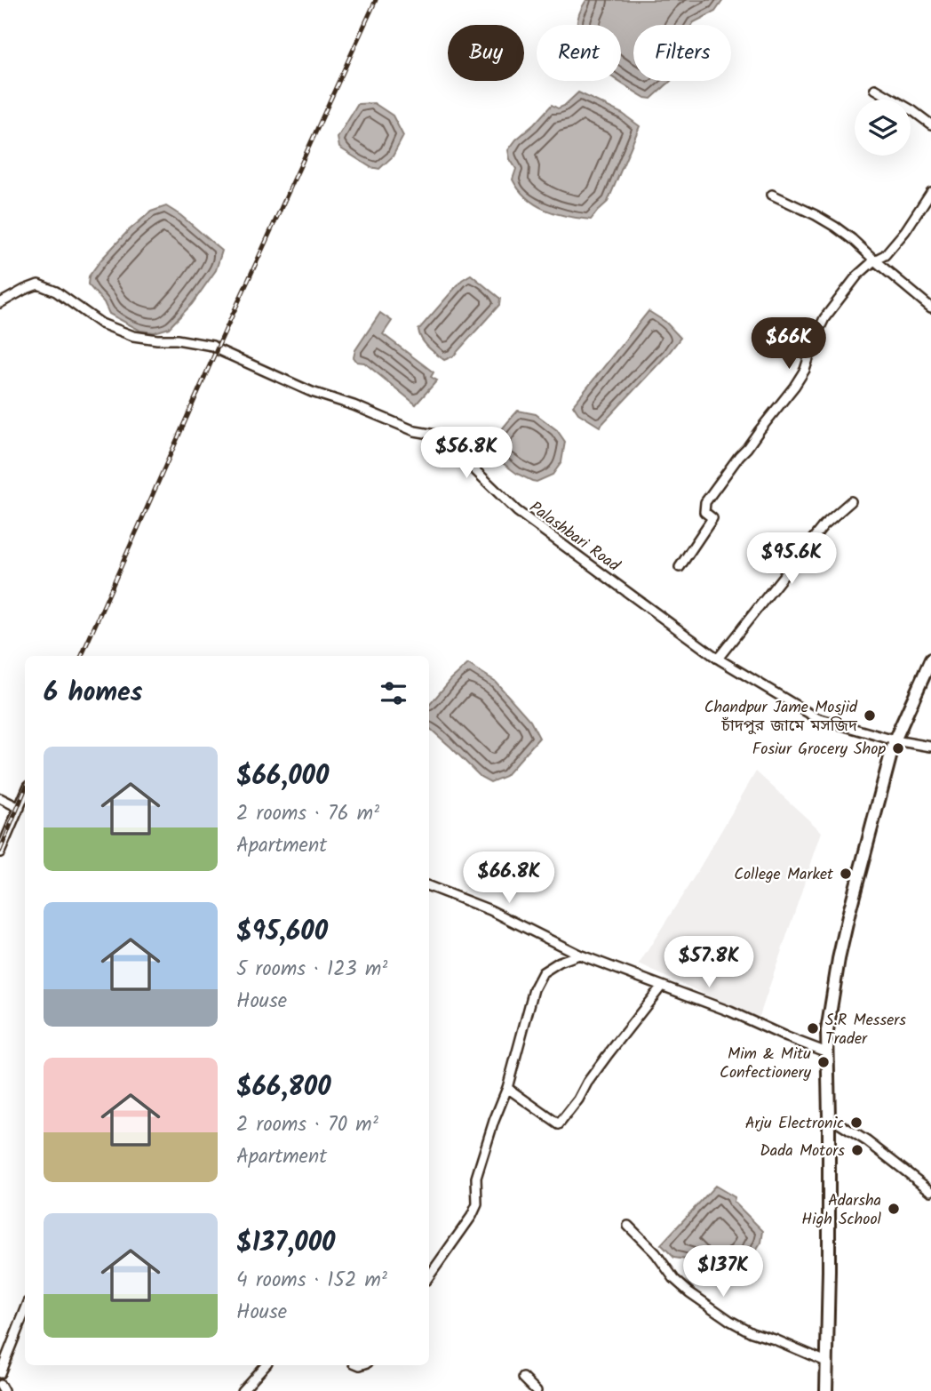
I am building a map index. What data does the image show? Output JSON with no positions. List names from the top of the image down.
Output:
{
  "streets": {
    "street": ["Palashbari Road"]
  },
  "places": [
    "Chandpur Jame Mosjid চাঁদপুর জামে মসজিদ",
    "Fosiur Grocery Shop",
    "College Market",
    "S.R Messers Trader",
    "Mim & Mitu Confectionery",
    "Arju Electronic",
    "Dada Motors",
    "Adarsha High School"
  ],
  "page": {
    "chip": ["Buy", "Rent", "Filters"],
    "price": [
      "$66K",
      "$56.8K",
      "$95.6K",
      "$66.8K",
      "$57.8K",
      "$137K"
    ],
    "heading": "6 homes",
    "list": [
      {
        "name": "$66,000",
        "note": "2 rooms · 76 m² · Apartment"
      },
      {
        "name": "$95,600",
        "note": "5 rooms · 123 m² · House"
      },
      {
        "name": "$66,800",
        "note": "2 rooms · 70 m² · Apartment"
      },
      {
        "name": "$137,000",
        "note": "4 rooms · 152 m² · House"
      }
    ]
  }
}
